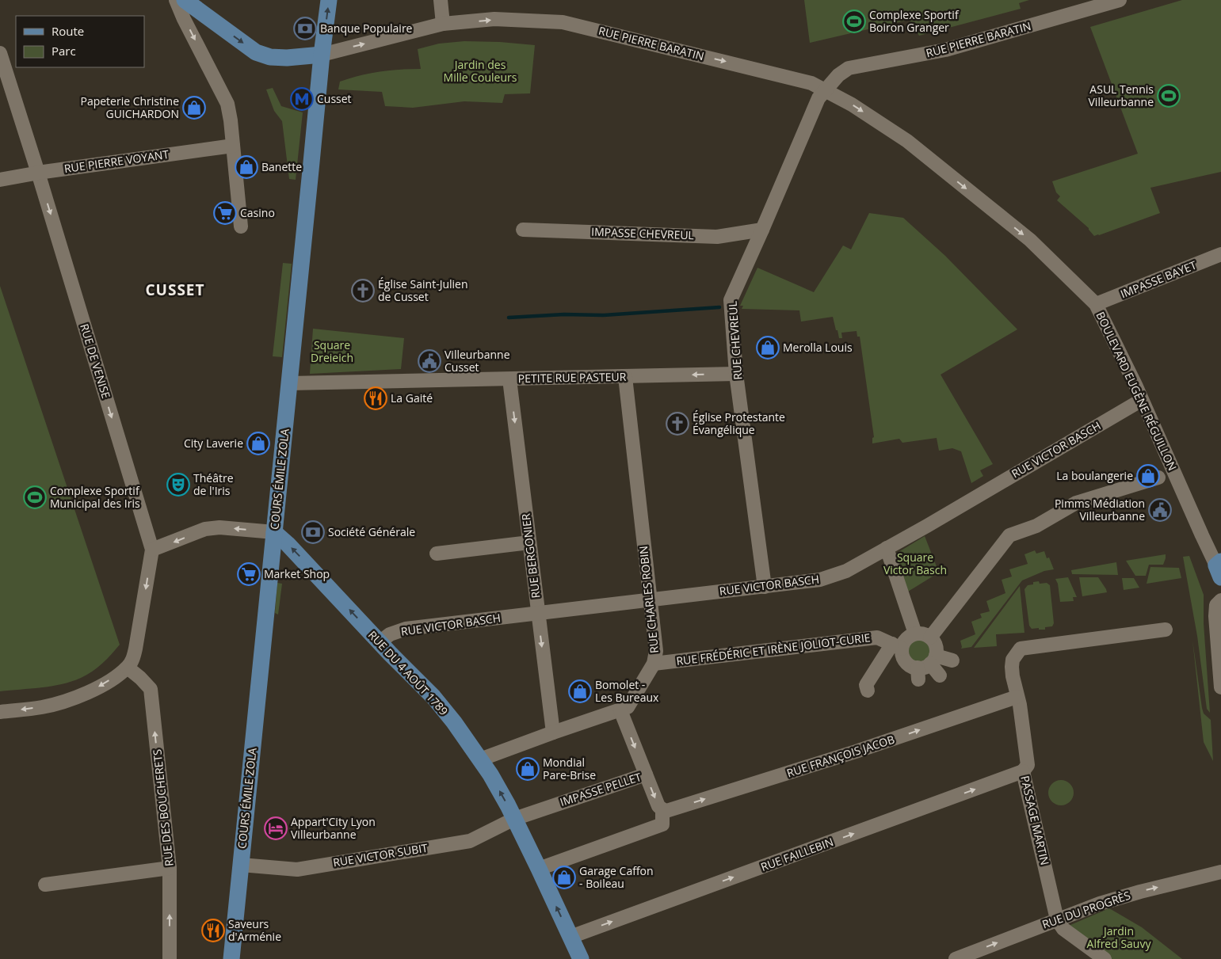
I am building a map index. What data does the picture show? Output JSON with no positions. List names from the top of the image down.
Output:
{
  "streets": {
    "main road": ["RUE PIERRE BARATIN", "COURS ÉMILE ZOLA", "RUE DU 4 AOÛT 1789"],
    "street": [
      "RUE PIERRE VOYANT",
      "IMPASSE CHEVREUL",
      "IMPASSE BAYET",
      "RUE CHEVREUL",
      "RUE DE VENISE",
      "PETITE RUE PASTEUR",
      "BOULEVARD EUGÈNE RÉGUILLON",
      "RUE VICTOR BASCH",
      "RUE BERGONIER",
      "RUE CHARLES ROBIN",
      "RUE FRÉDÉRIC ET IRÈNE JOLIOT-CURIE",
      "RUE FRANÇOIS JACOB",
      "IMPASSE PELLET",
      "RUE DES BOUCHERETS",
      "PASSAGE MARTIN",
      "RUE FAILLEBIN",
      "RUE VICTOR SUBIT",
      "RUE DU PROGRÈS"
    ]
  },
  "crossings": [
    ["RUE PIERRE BARATIN", "RUE CHEVREUL"],
    ["RUE PIERRE BARATIN", "BOULEVARD EUGÈNE RÉGUILLON"],
    ["RUE PIERRE BARATIN", "COURS ÉMILE ZOLA"],
    ["RUE PIERRE VOYANT", "RUE DE VENISE"],
    ["IMPASSE CHEVREUL", "RUE CHEVREUL"],
    ["IMPASSE BAYET", "BOULEVARD EUGÈNE RÉGUILLON"],
    ["RUE CHEVREUL", "PETITE RUE PASTEUR"],
    ["RUE CHEVREUL", "BOULEVARD EUGÈNE RÉGUILLON"],
    ["RUE CHEVREUL", "RUE VICTOR BASCH"],
    ["PETITE RUE PASTEUR", "COURS ÉMILE ZOLA"],
    ["PETITE RUE PASTEUR", "RUE BERGONIER"],
    ["PETITE RUE PASTEUR", "RUE CHARLES ROBIN"],
    ["BOULEVARD EUGÈNE RÉGUILLON", "RUE VICTOR BASCH"],
    ["RUE VICTOR BASCH", "RUE BERGONIER"],
    ["RUE VICTOR BASCH", "RUE CHARLES ROBIN"],
    ["RUE VICTOR BASCH", "RUE DU 4 AOÛT 1789"],
    ["COURS ÉMILE ZOLA", "RUE DU 4 AOÛT 1789"],
    ["COURS ÉMILE ZOLA", "RUE VICTOR SUBIT"],
    ["RUE BERGONIER", "RUE CHARLES ROBIN"],
    ["RUE CHARLES ROBIN", "RUE FRÉDÉRIC ET IRÈNE JOLIOT-CURIE"],
    ["RUE CHARLES ROBIN", "RUE DU 4 AOÛT 1789"],
    ["RUE DU 4 AOÛT 1789", "IMPASSE PELLET"],
    ["RUE DU 4 AOÛT 1789", "RUE FAILLEBIN"],
    ["RUE DU 4 AOÛT 1789", "RUE VICTOR SUBIT"],
    ["RUE FRANÇOIS JACOB", "IMPASSE PELLET"],
    ["RUE FRANÇOIS JACOB", "PASSAGE MARTIN"],
    ["IMPASSE PELLET", "RUE VICTOR SUBIT"],
    ["PASSAGE MARTIN", "RUE FAILLEBIN"],
    ["PASSAGE MARTIN", "RUE DU PROGRÈS"]
  ],
  "one_way": [
    "RUE PIERRE BARATIN",
    "RUE DE VENISE",
    "BOULEVARD EUGÈNE RÉGUILLON",
    "RUE BERGONIER",
    "RUE DU 4 AOÛT 1789",
    "RUE FRANÇOIS JACOB",
    "RUE DES BOUCHERETS",
    "RUE FAILLEBIN",
    "RUE DU PROGRÈS"
  ],
  "districts": ["CUSSET"],
  "parks": [
    "Jardin des Mille Couleurs",
    "Square Dreieich",
    "Square Victor Basch",
    "Jardin Alfred Sauvy"
  ],
  "places": {
    "sports": ["Complexe Sportif Boiron Granger", "ASUL Tennis Villeurbanne", "Complexe Sportif Municipal des Iris"],
    "bank": ["Banque Populaire", "Société Générale"],
    "metro station": ["Cusset"],
    "shop": [
      "Papeterie Christine GUICHARDON",
      "Banette",
      "Merolla Louis",
      "City Laverie",
      "La boulangerie",
      "Bomolet - Les Bureaux",
      "Mondial Pare-Brise",
      "Garage Caffon - Boileau"
    ],
    "supermarket": ["Casino", "Market Shop"],
    "church": ["Église Saint-Julien de Cusset", "Église Protestante Évangélique"],
    "public building": ["Villeurbanne Cusset", "Pimms Médiation Villeurbanne"],
    "restaurant": ["La Gaité", "Saveurs d'Arménie"],
    "theatre": ["Théâtre de l'Iris"],
    "hotel": ["Appart'City Lyon Villeurbanne"]
  },
  "legend": ["Route", "Parc"]
}
